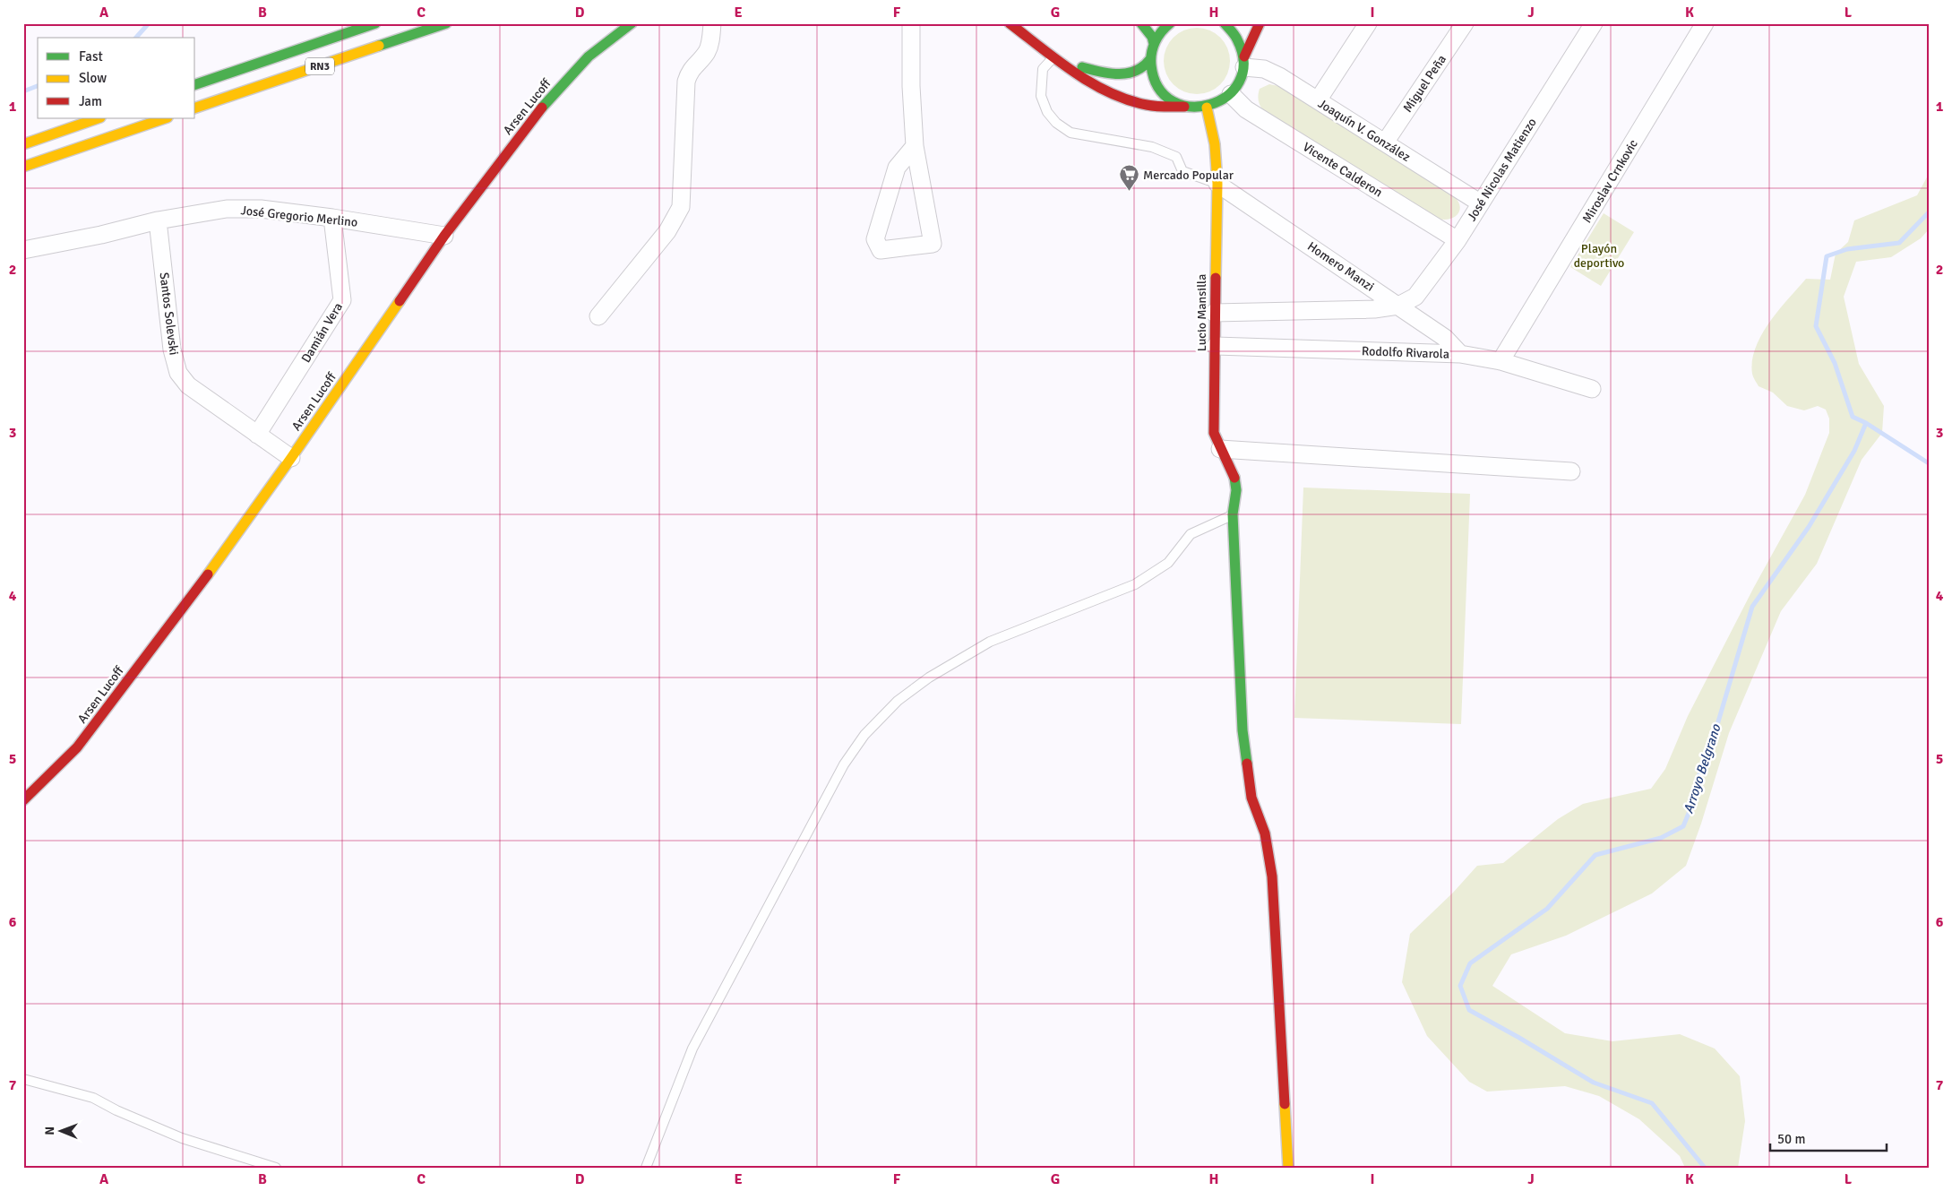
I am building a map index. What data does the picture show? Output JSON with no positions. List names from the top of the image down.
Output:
{
  "streets": {
    "main road": ["RN3", "Arsen Lucoff", "Lucio Mansilla"],
    "street": [
      "Miguel Peña",
      "Joaquín V. González",
      "Vicente Calderon",
      "José Nicolas Matienzo",
      "Miroslav Crnkovic",
      "José Gregorio Merlino",
      "Homero Manzi",
      "Santos Solevski",
      "Damián Vera",
      "Rodolfo Rivarola"
    ]
  },
  "crossings": [
    ["Miguel Peña", "Joaquín V. González"],
    ["Arsen Lucoff", "José Gregorio Merlino"],
    ["Arsen Lucoff", "Santos Solevski"],
    ["Joaquín V. González", "José Nicolas Matienzo"],
    ["Vicente Calderon", "José Nicolas Matienzo"],
    ["José Nicolas Matienzo", "Homero Manzi"],
    ["Miroslav Crnkovic", "Rodolfo Rivarola"],
    ["José Gregorio Merlino", "Santos Solevski"],
    ["José Gregorio Merlino", "Damián Vera"],
    ["Homero Manzi", "Lucio Mansilla"],
    ["Homero Manzi", "Rodolfo Rivarola"],
    ["Lucio Mansilla", "Rodolfo Rivarola"],
    ["Santos Solevski", "Damián Vera"]
  ],
  "water": ["Arroyo Belgrano"],
  "parks": ["Playón deportivo"],
  "places": {
    "supermarket": ["Mercado Popular"]
  },
  "legend": ["Fast", "Slow", "Jam"],
  "scale_bar": "50 m",
  "north": "left",
  "grid": {
    "columns": [
      "A",
      "B",
      "C",
      "D",
      "E",
      "F",
      "G",
      "H",
      "I",
      "J",
      "K",
      "L"
    ],
    "rows": [
      "1",
      "2",
      "3",
      "4",
      "5",
      "6",
      "7"
    ]
  }
}
